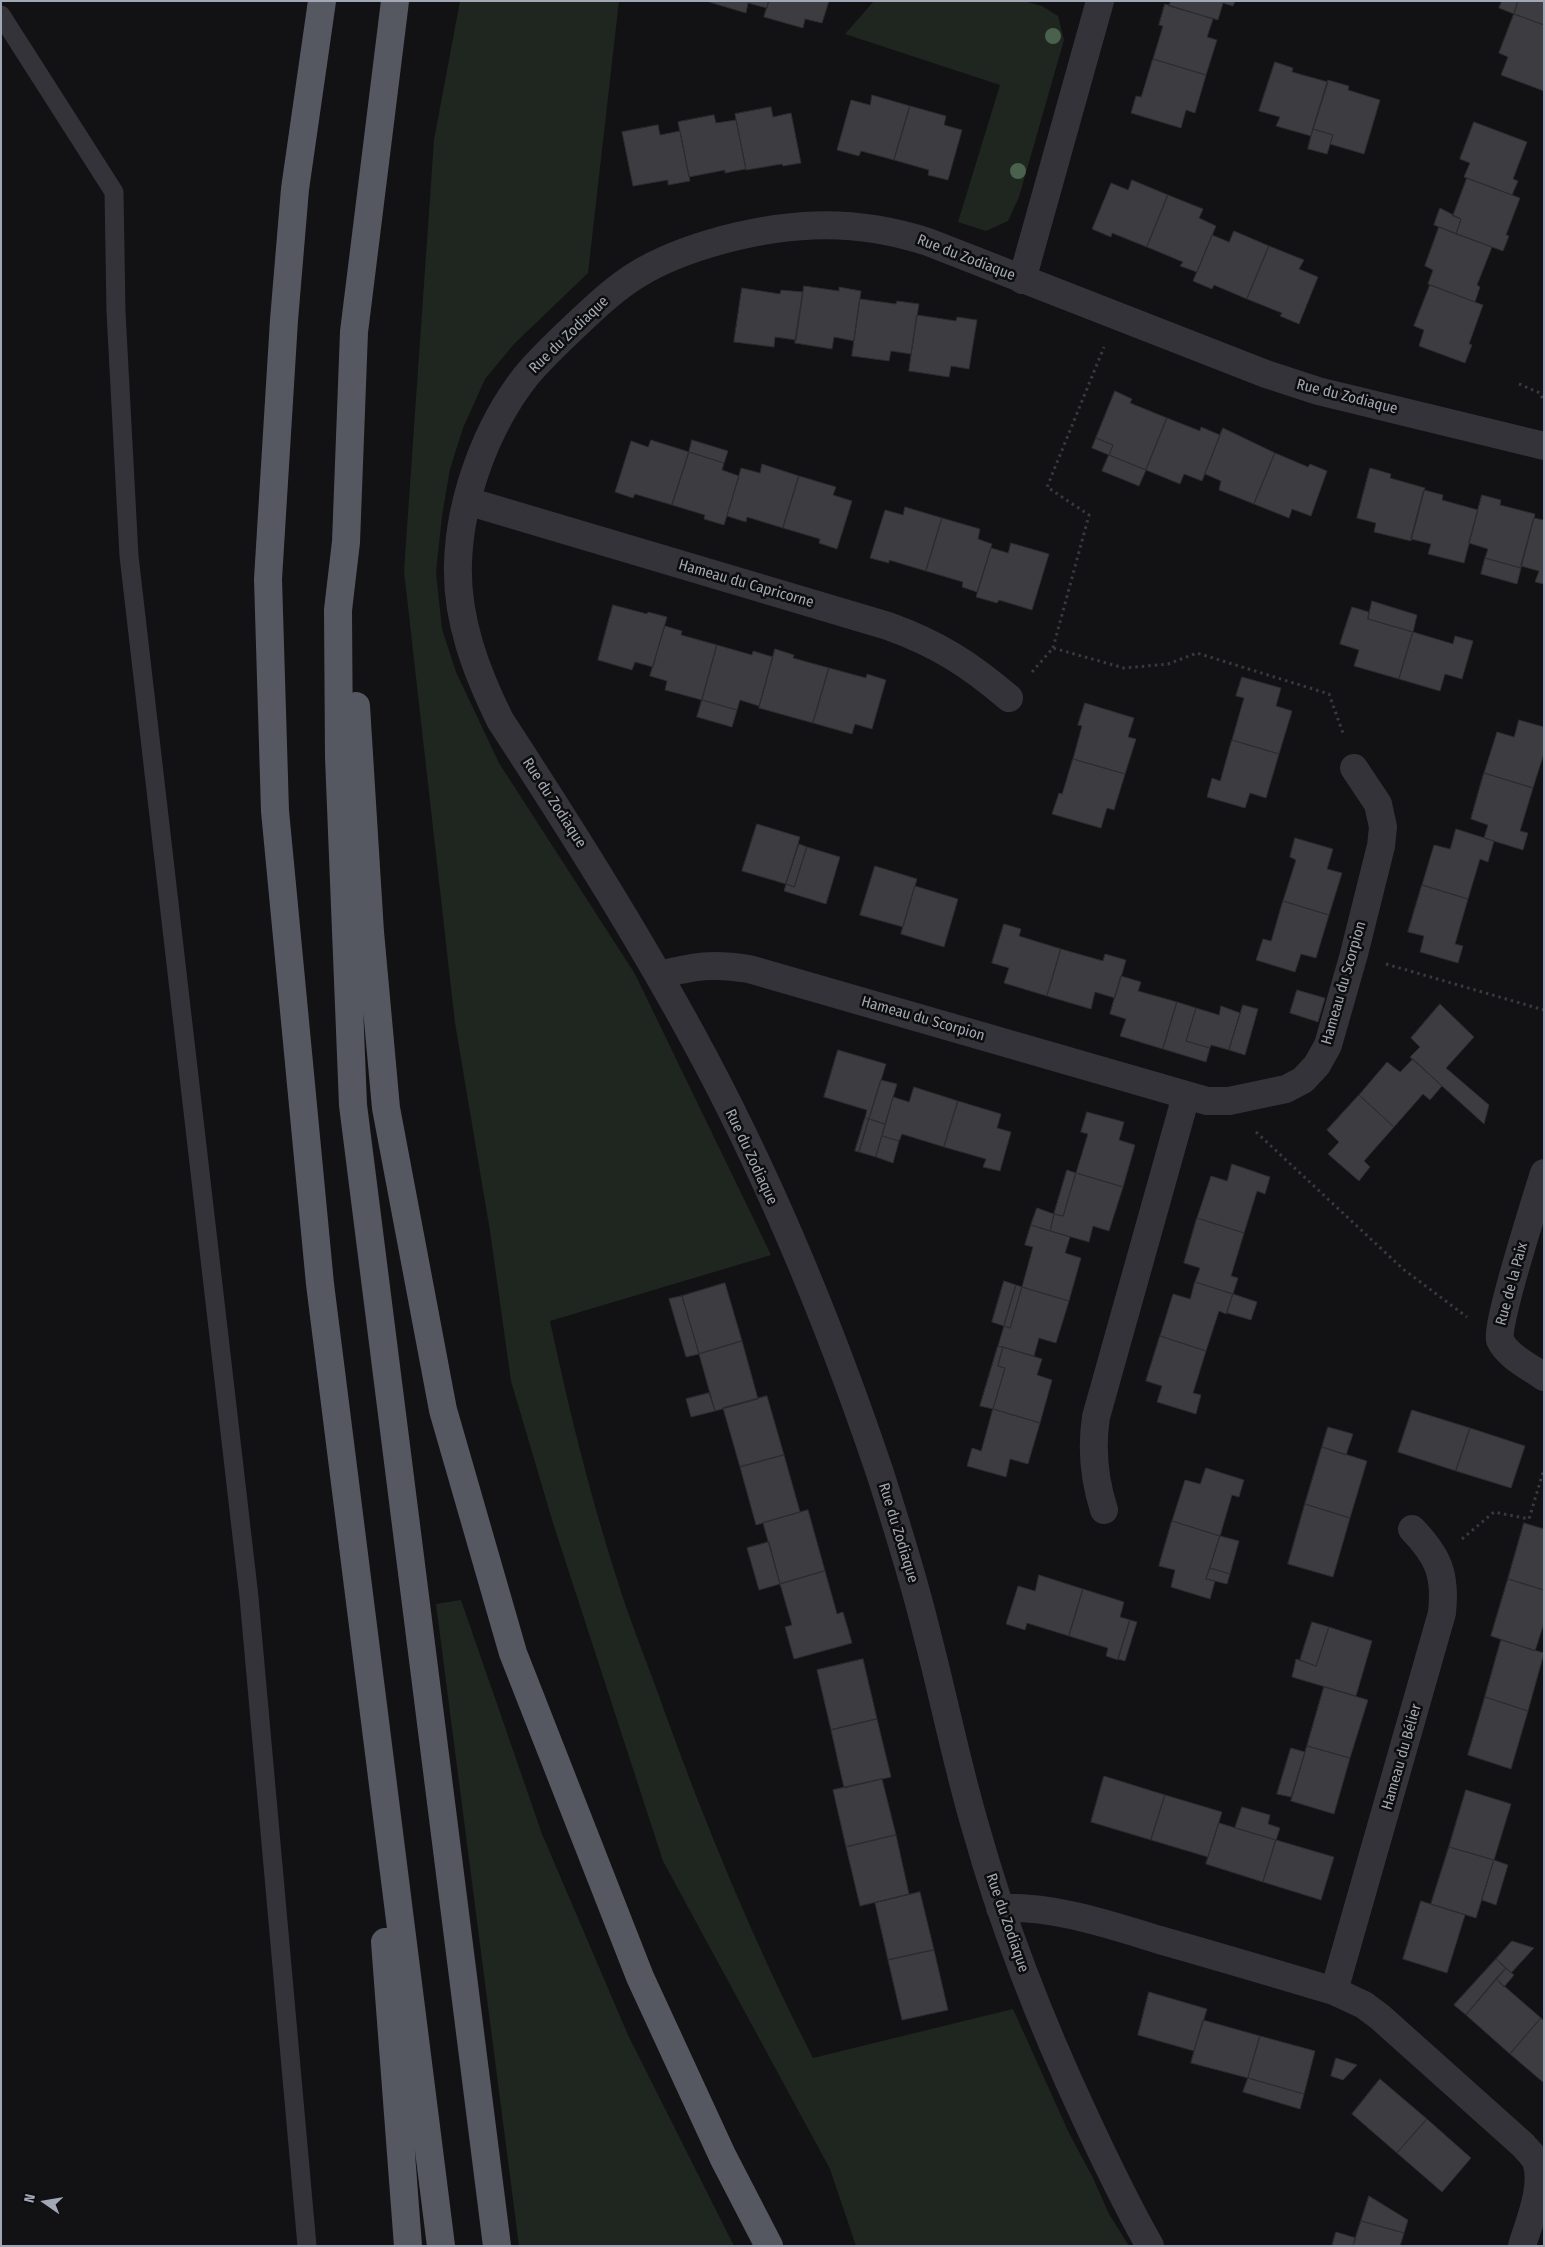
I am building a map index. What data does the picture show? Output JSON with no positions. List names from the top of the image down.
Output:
{
  "streets": {
    "street": [
      "Rue du Zodiaque",
      "Hameau du Capricorne",
      "Hameau du Scorpion",
      "Rue de la Paix",
      "Hameau du Bélier"
    ]
  },
  "crossings": [
    ["Rue du Zodiaque", "Hameau du Capricorne"],
    ["Rue du Zodiaque", "Hameau du Scorpion"]
  ],
  "north": "left"
}
